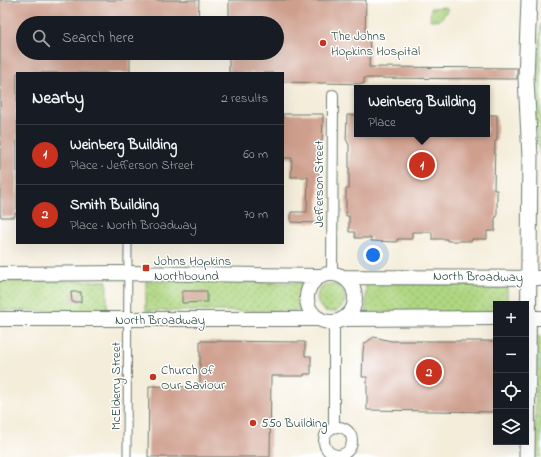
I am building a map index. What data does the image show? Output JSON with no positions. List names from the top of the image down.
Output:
{
  "streets": {
    "main road": ["North Broadway"],
    "street": ["Jefferson Street", "McElderry Street"]
  },
  "crossings": [
    ["Jefferson Street", "North Broadway"],
    ["North Broadway", "McElderry Street"]
  ],
  "places": {
    "other": ["The Johns Hopkins Hospital", "Church of Our Saviour", "550 Building"],
    "transit": ["Johns Hopkins Northbound"]
  },
  "page": {
    "search": "Search here",
    "heading": ["Nearby", "2 results"],
    "popup": ["Weinberg Building", "Place"],
    "list": [
      {
        "mark": "1",
        "name": "Weinberg Building",
        "note": "Place · Jefferson Street",
        "value": "60 m"
      },
      {
        "mark": "2",
        "name": "Smith Building",
        "note": "Place · North Broadway",
        "value": "70 m"
      }
    ],
    "pins": ["1", "2"],
    "map_buttons": ["+", "−"]
  }
}
